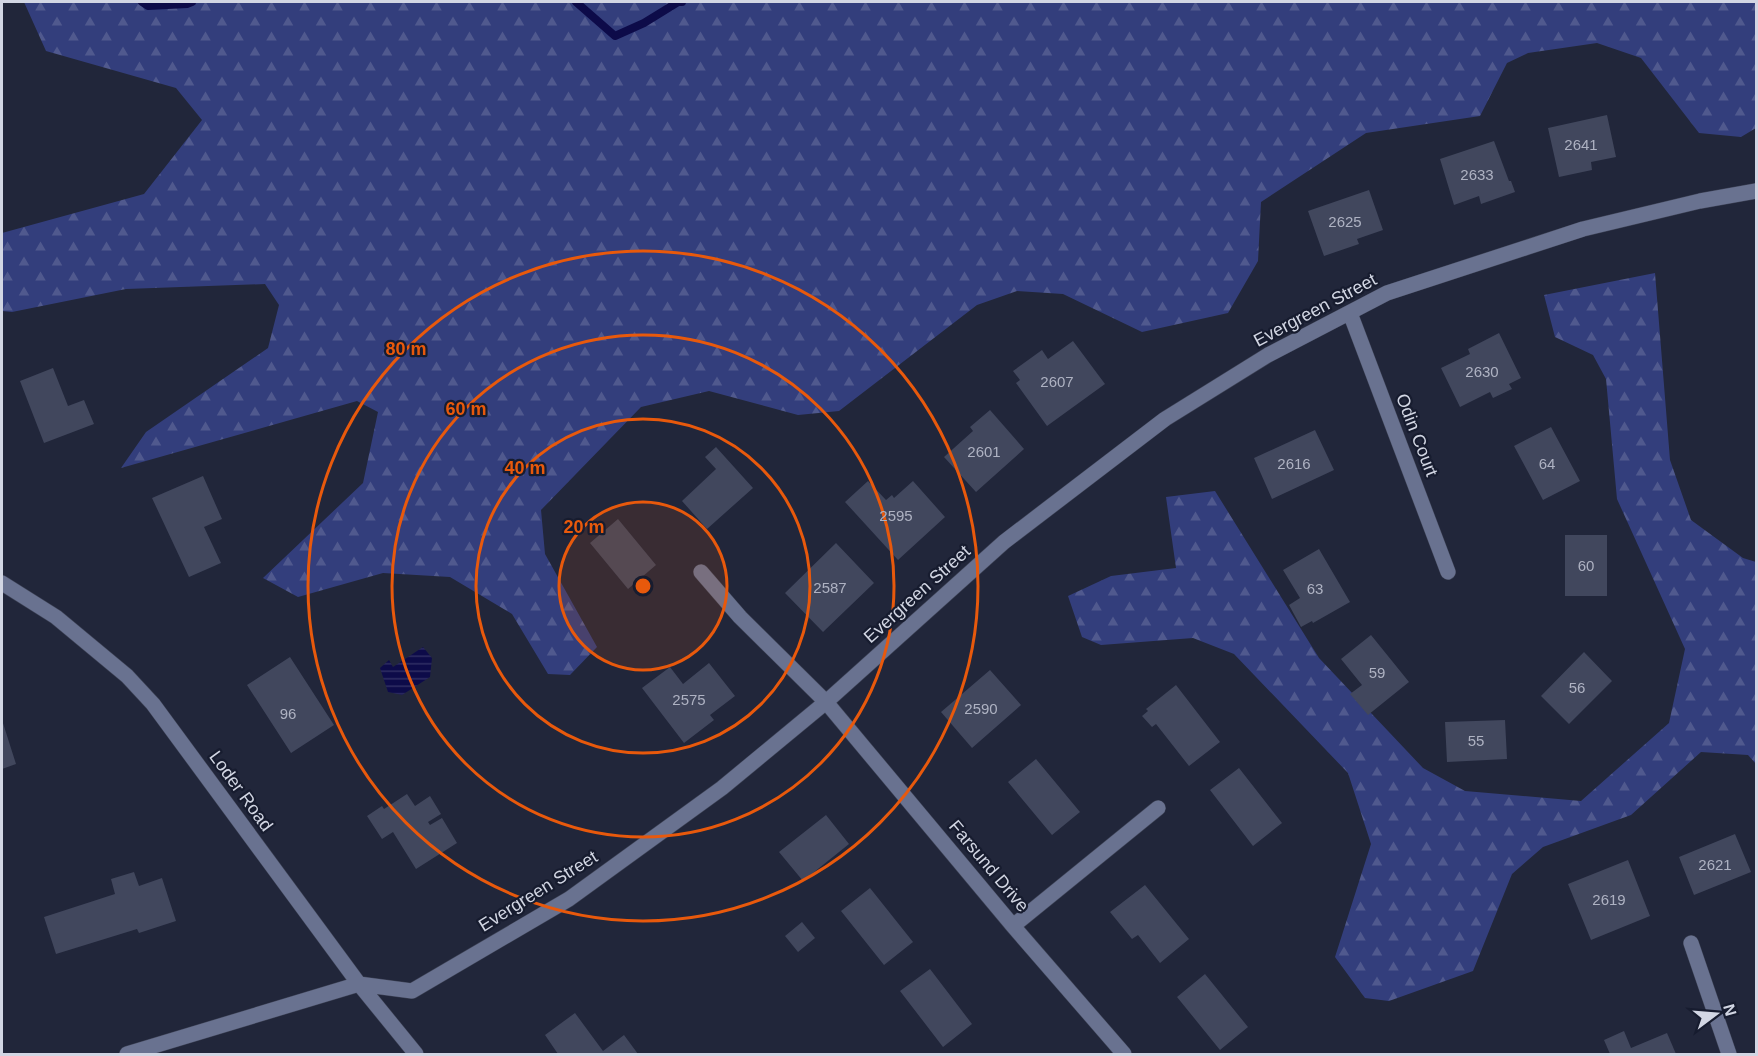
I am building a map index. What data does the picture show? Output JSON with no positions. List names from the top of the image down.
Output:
{
  "streets": {
    "street": [
      "Evergreen Street",
      "Odin Court",
      "Loder Road",
      "Farsund Drive"
    ]
  },
  "crossings": [
    ["Evergreen Street", "Odin Court"],
    ["Evergreen Street", "Loder Road"],
    ["Evergreen Street", "Farsund Drive"]
  ],
  "house_numbers": [
    "2641",
    "2633",
    "2625",
    "2630",
    "2607",
    "2601",
    "2616",
    "64",
    "2595",
    "60",
    "2587",
    "63",
    "59",
    "56",
    "2575",
    "2590",
    "96",
    "55",
    "2621",
    "2619"
  ],
  "north": "right",
  "rings": [
    "80 m",
    "60 m",
    "40 m",
    "20 m"
  ]
}
